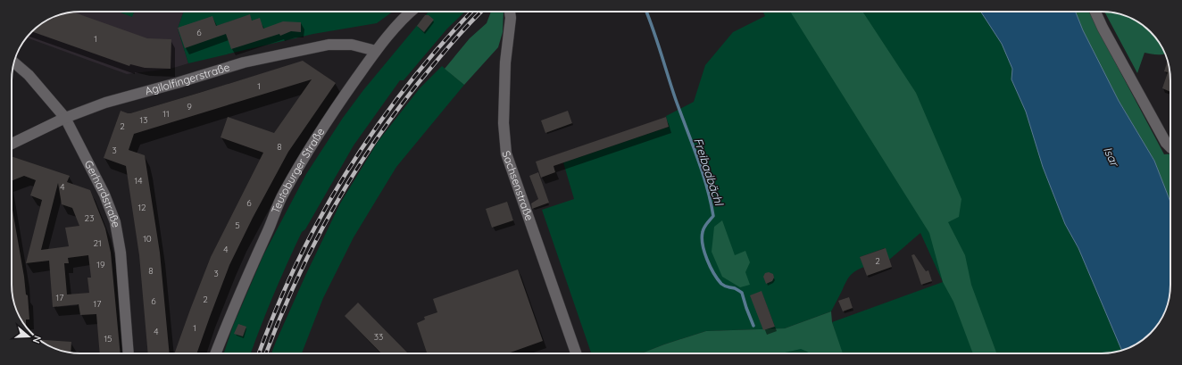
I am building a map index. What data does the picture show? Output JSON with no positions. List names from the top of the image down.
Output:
{
  "streets": {
    "street": [
      "Agilolfingerstraße",
      "Teutoburger Straße",
      "Sachsenstraße",
      "Gerhardstraße"
    ]
  },
  "crossings": [
    ["Agilolfingerstraße", "Teutoburger Straße"],
    ["Agilolfingerstraße", "Gerhardstraße"]
  ],
  "water": ["Isar", "Freibadbächl"],
  "house_numbers": [
    "6",
    "1",
    "1",
    "9",
    "11",
    "13",
    "2",
    "8",
    "3",
    "14",
    "4",
    "6",
    "12",
    "23",
    "5",
    "10",
    "21",
    "4",
    "2",
    "19",
    "8",
    "3",
    "17",
    "2",
    "6",
    "17",
    "1",
    "4",
    "33",
    "15"
  ],
  "north": "right"
}
